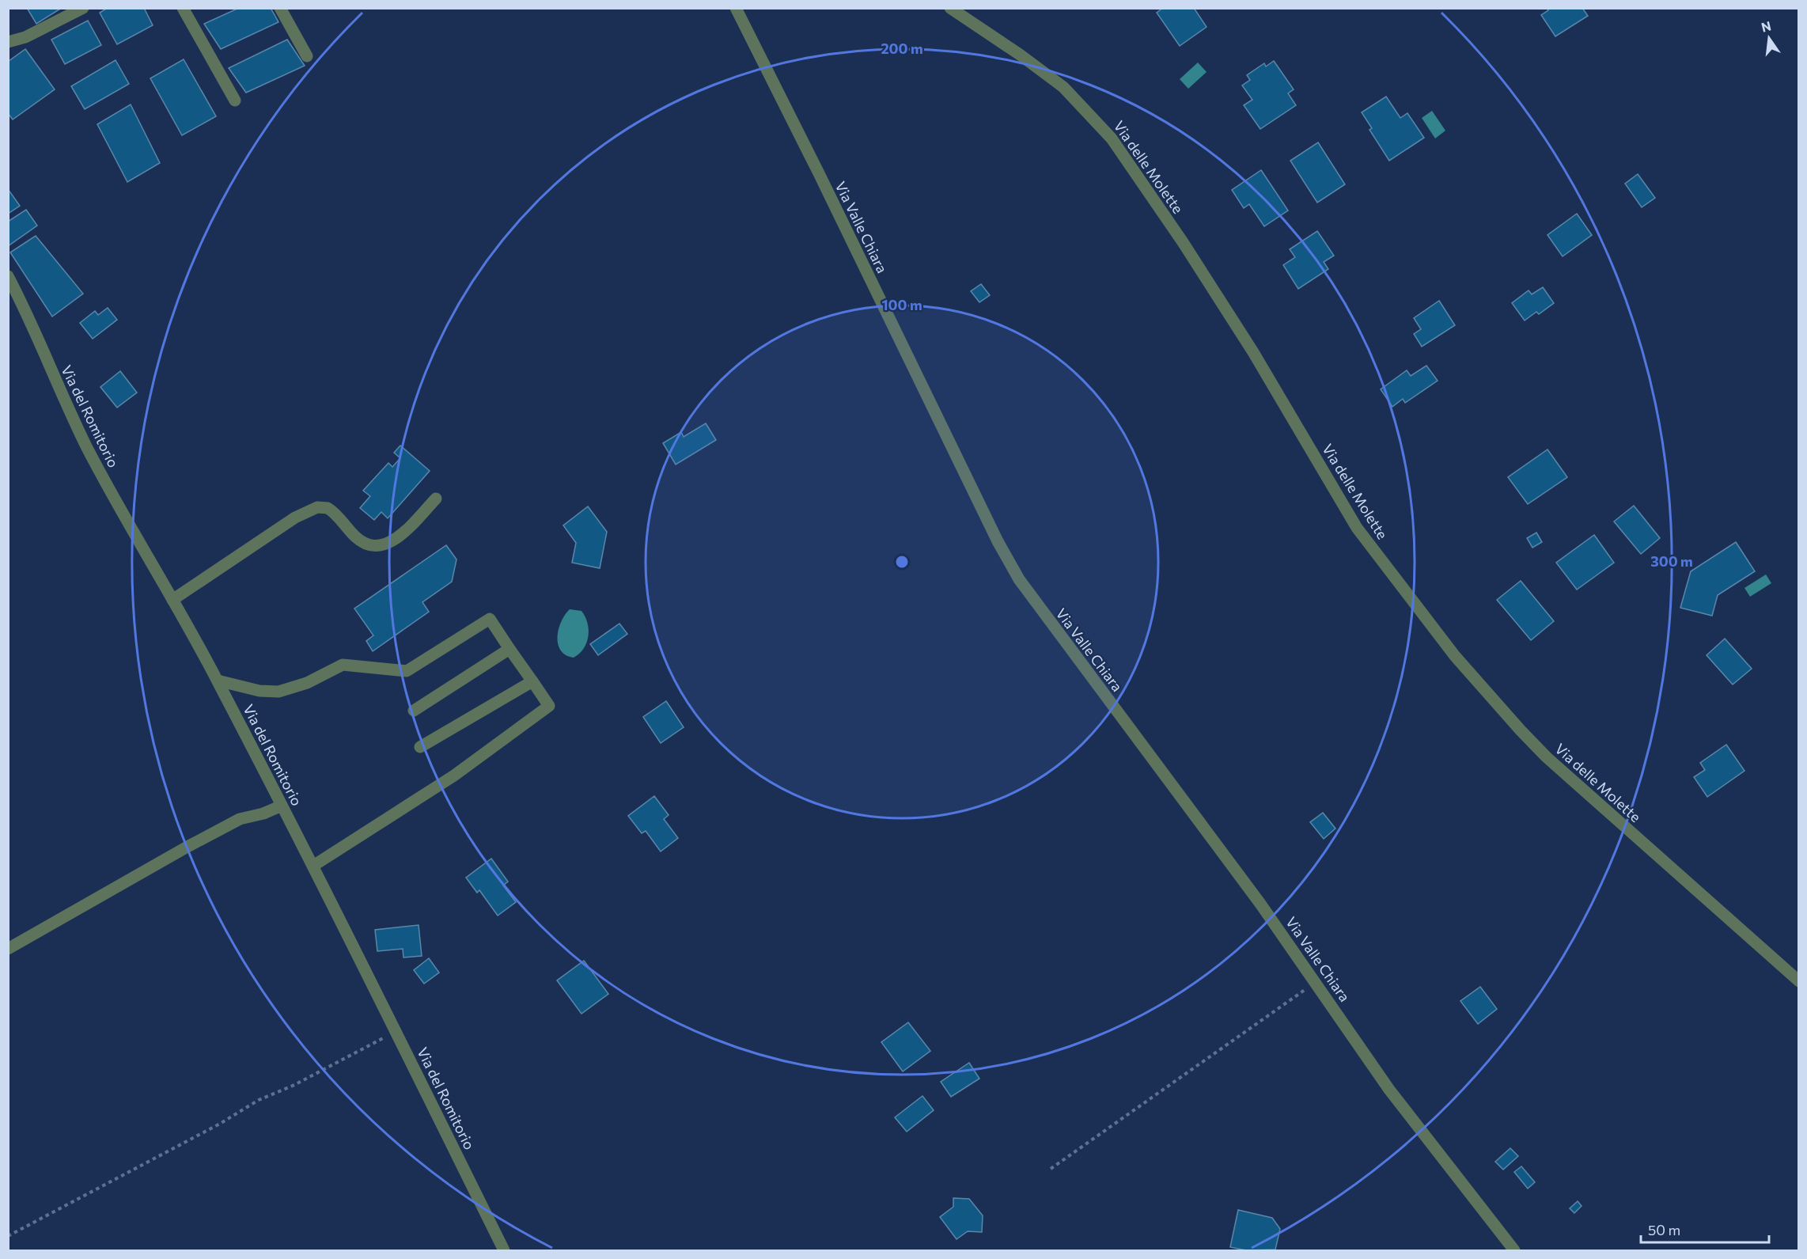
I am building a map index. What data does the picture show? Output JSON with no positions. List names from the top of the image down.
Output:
{
  "streets": {
    "street": ["Via delle Molette", "Via Valle Chiara", "Via del Romitorio"]
  },
  "scale_bar": "50 m",
  "north": "top",
  "rings": ["200 m", "100 m", "300 m"]
}
